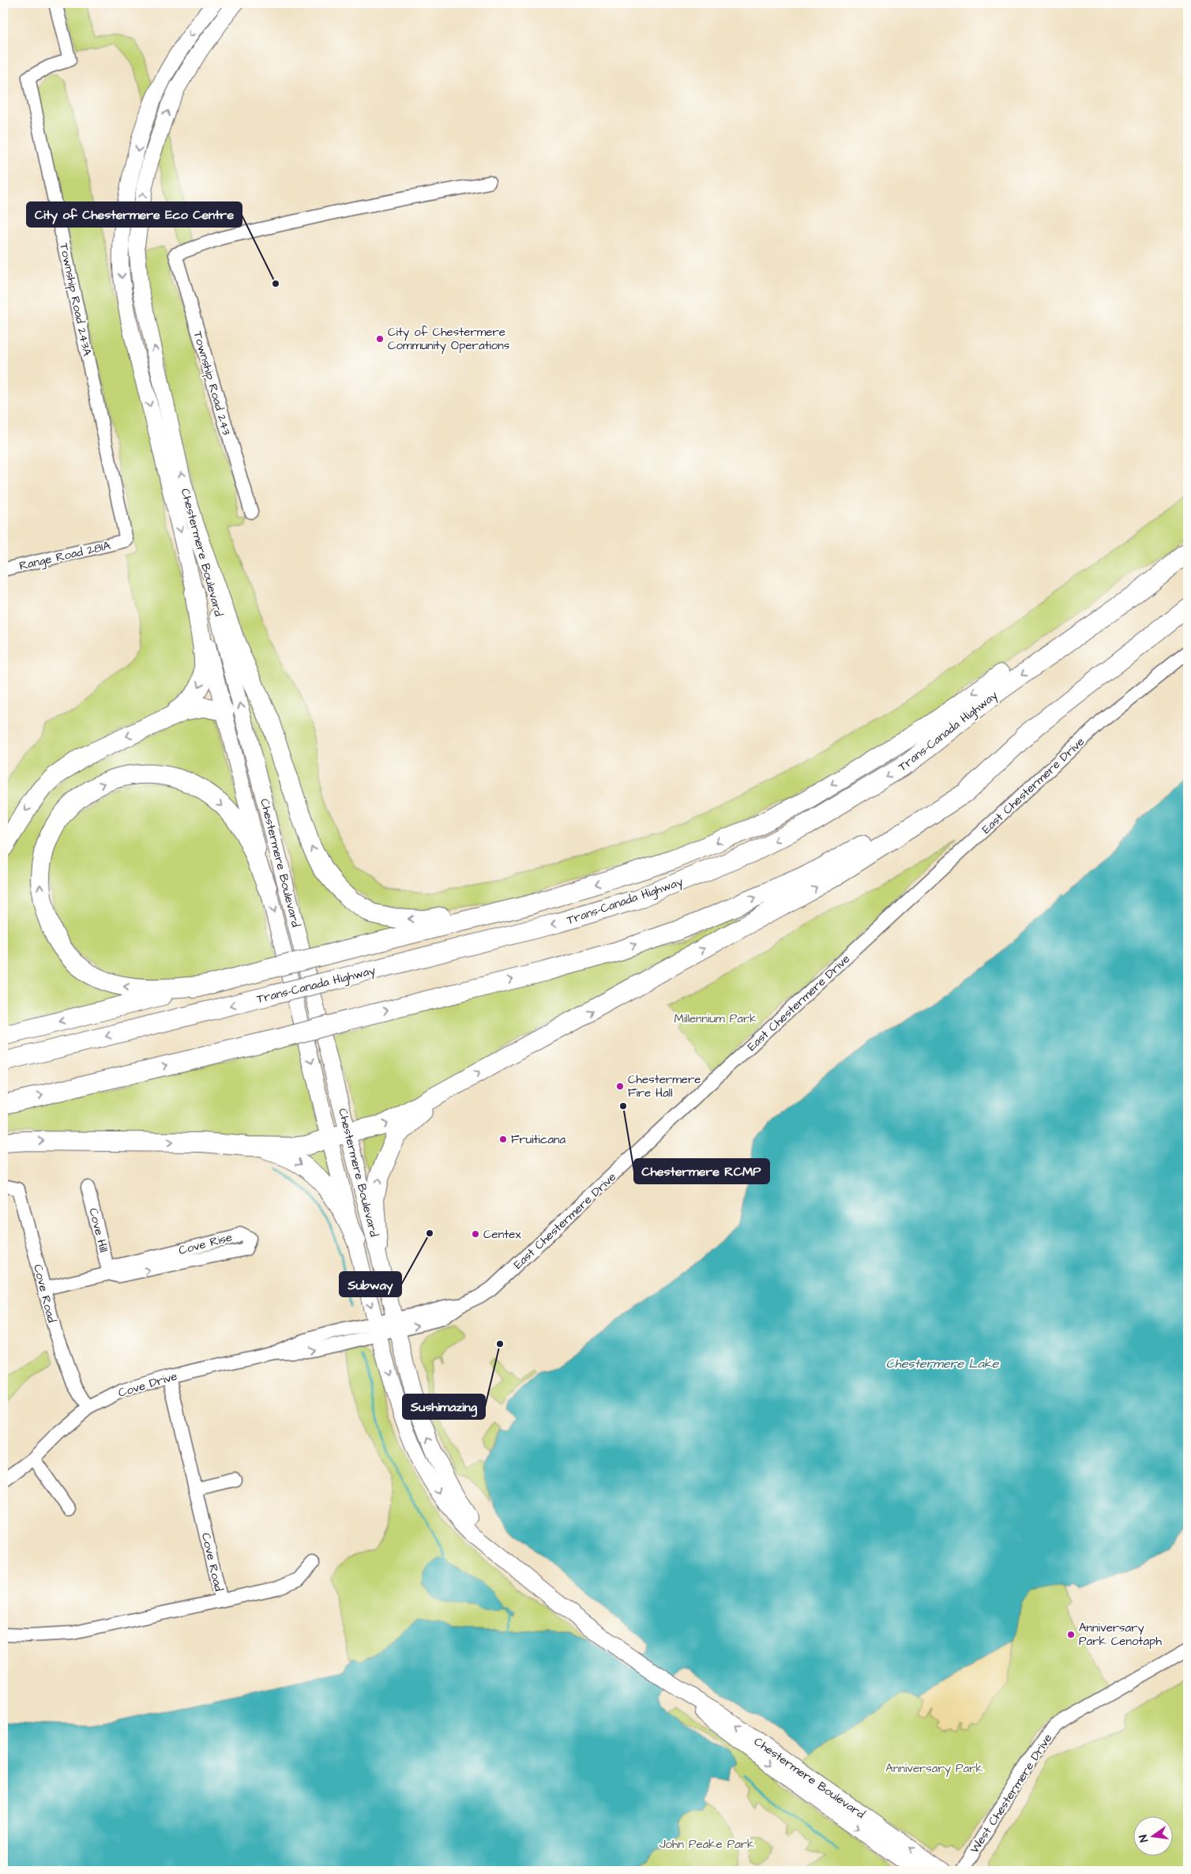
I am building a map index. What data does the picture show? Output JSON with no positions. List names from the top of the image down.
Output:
{
  "streets": {
    "highway": ["Trans-Canada Highway"],
    "main road": ["Chestermere Boulevard"],
    "street": [
      "Township Road 243A",
      "Township Road 243",
      "Range Road 281A",
      "East Chestermere Drive",
      "Cove Hill",
      "Cove Rise",
      "Cove Road",
      "Cove Drive",
      "West Chestermere Drive"
    ]
  },
  "crossings": [
    ["Township Road 243A", "Range Road 281A"],
    ["Chestermere Boulevard", "East Chestermere Drive"],
    ["Chestermere Boulevard", "Cove Drive"],
    ["East Chestermere Drive", "Cove Drive"],
    ["Cove Hill", "Cove Rise"],
    ["Cove Rise", "Cove Road"],
    ["Cove Road", "Cove Drive"]
  ],
  "water": ["Chestermere Lake"],
  "parks": ["Millennium Park", "Anniversary Park", "John Peake Park"],
  "places": [
    "City of Chestermere Eco Centre",
    "City of Chestermere Community Operations",
    "Chestermere Fire Hall",
    "Chestermere RCMP",
    "Fruiticana",
    "Subway",
    "Centex",
    "Sushimazing",
    "Anniversary Park Cenotaph"
  ],
  "north": "left"
}
